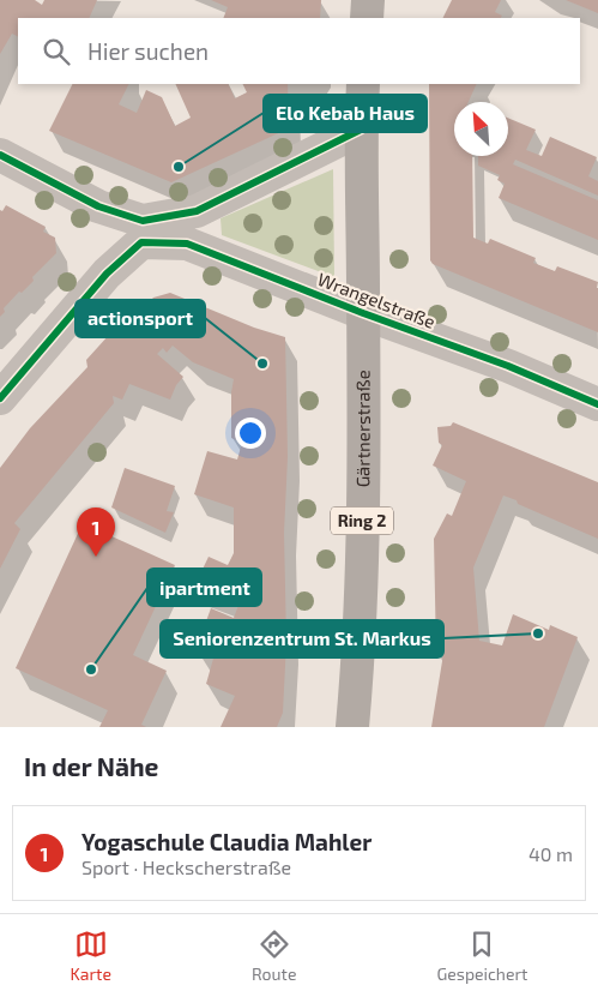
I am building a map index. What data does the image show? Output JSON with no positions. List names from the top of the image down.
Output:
{
  "streets": {
    "main road": ["Gärtnerstraße", "Ring 2"],
    "street": ["Wrangelstraße"]
  },
  "crossings": [
    ["Wrangelstraße", "Gärtnerstraße"]
  ],
  "places": [
    "Elo Kebab Haus",
    "actionsport",
    "Seniorenzentrum St. Markus",
    "ipartment"
  ],
  "north": "top left",
  "page": {
    "search": "Hier suchen",
    "pins": "1",
    "heading": "In der Nähe",
    "list": [
      {
        "mark": "1",
        "name": "Yogaschule Claudia Mahler",
        "note": "Sport · Heckscherstraße",
        "value": "40 m"
      }
    ],
    "nav": ["Karte", "Route", "Gespeichert"]
  }
}
